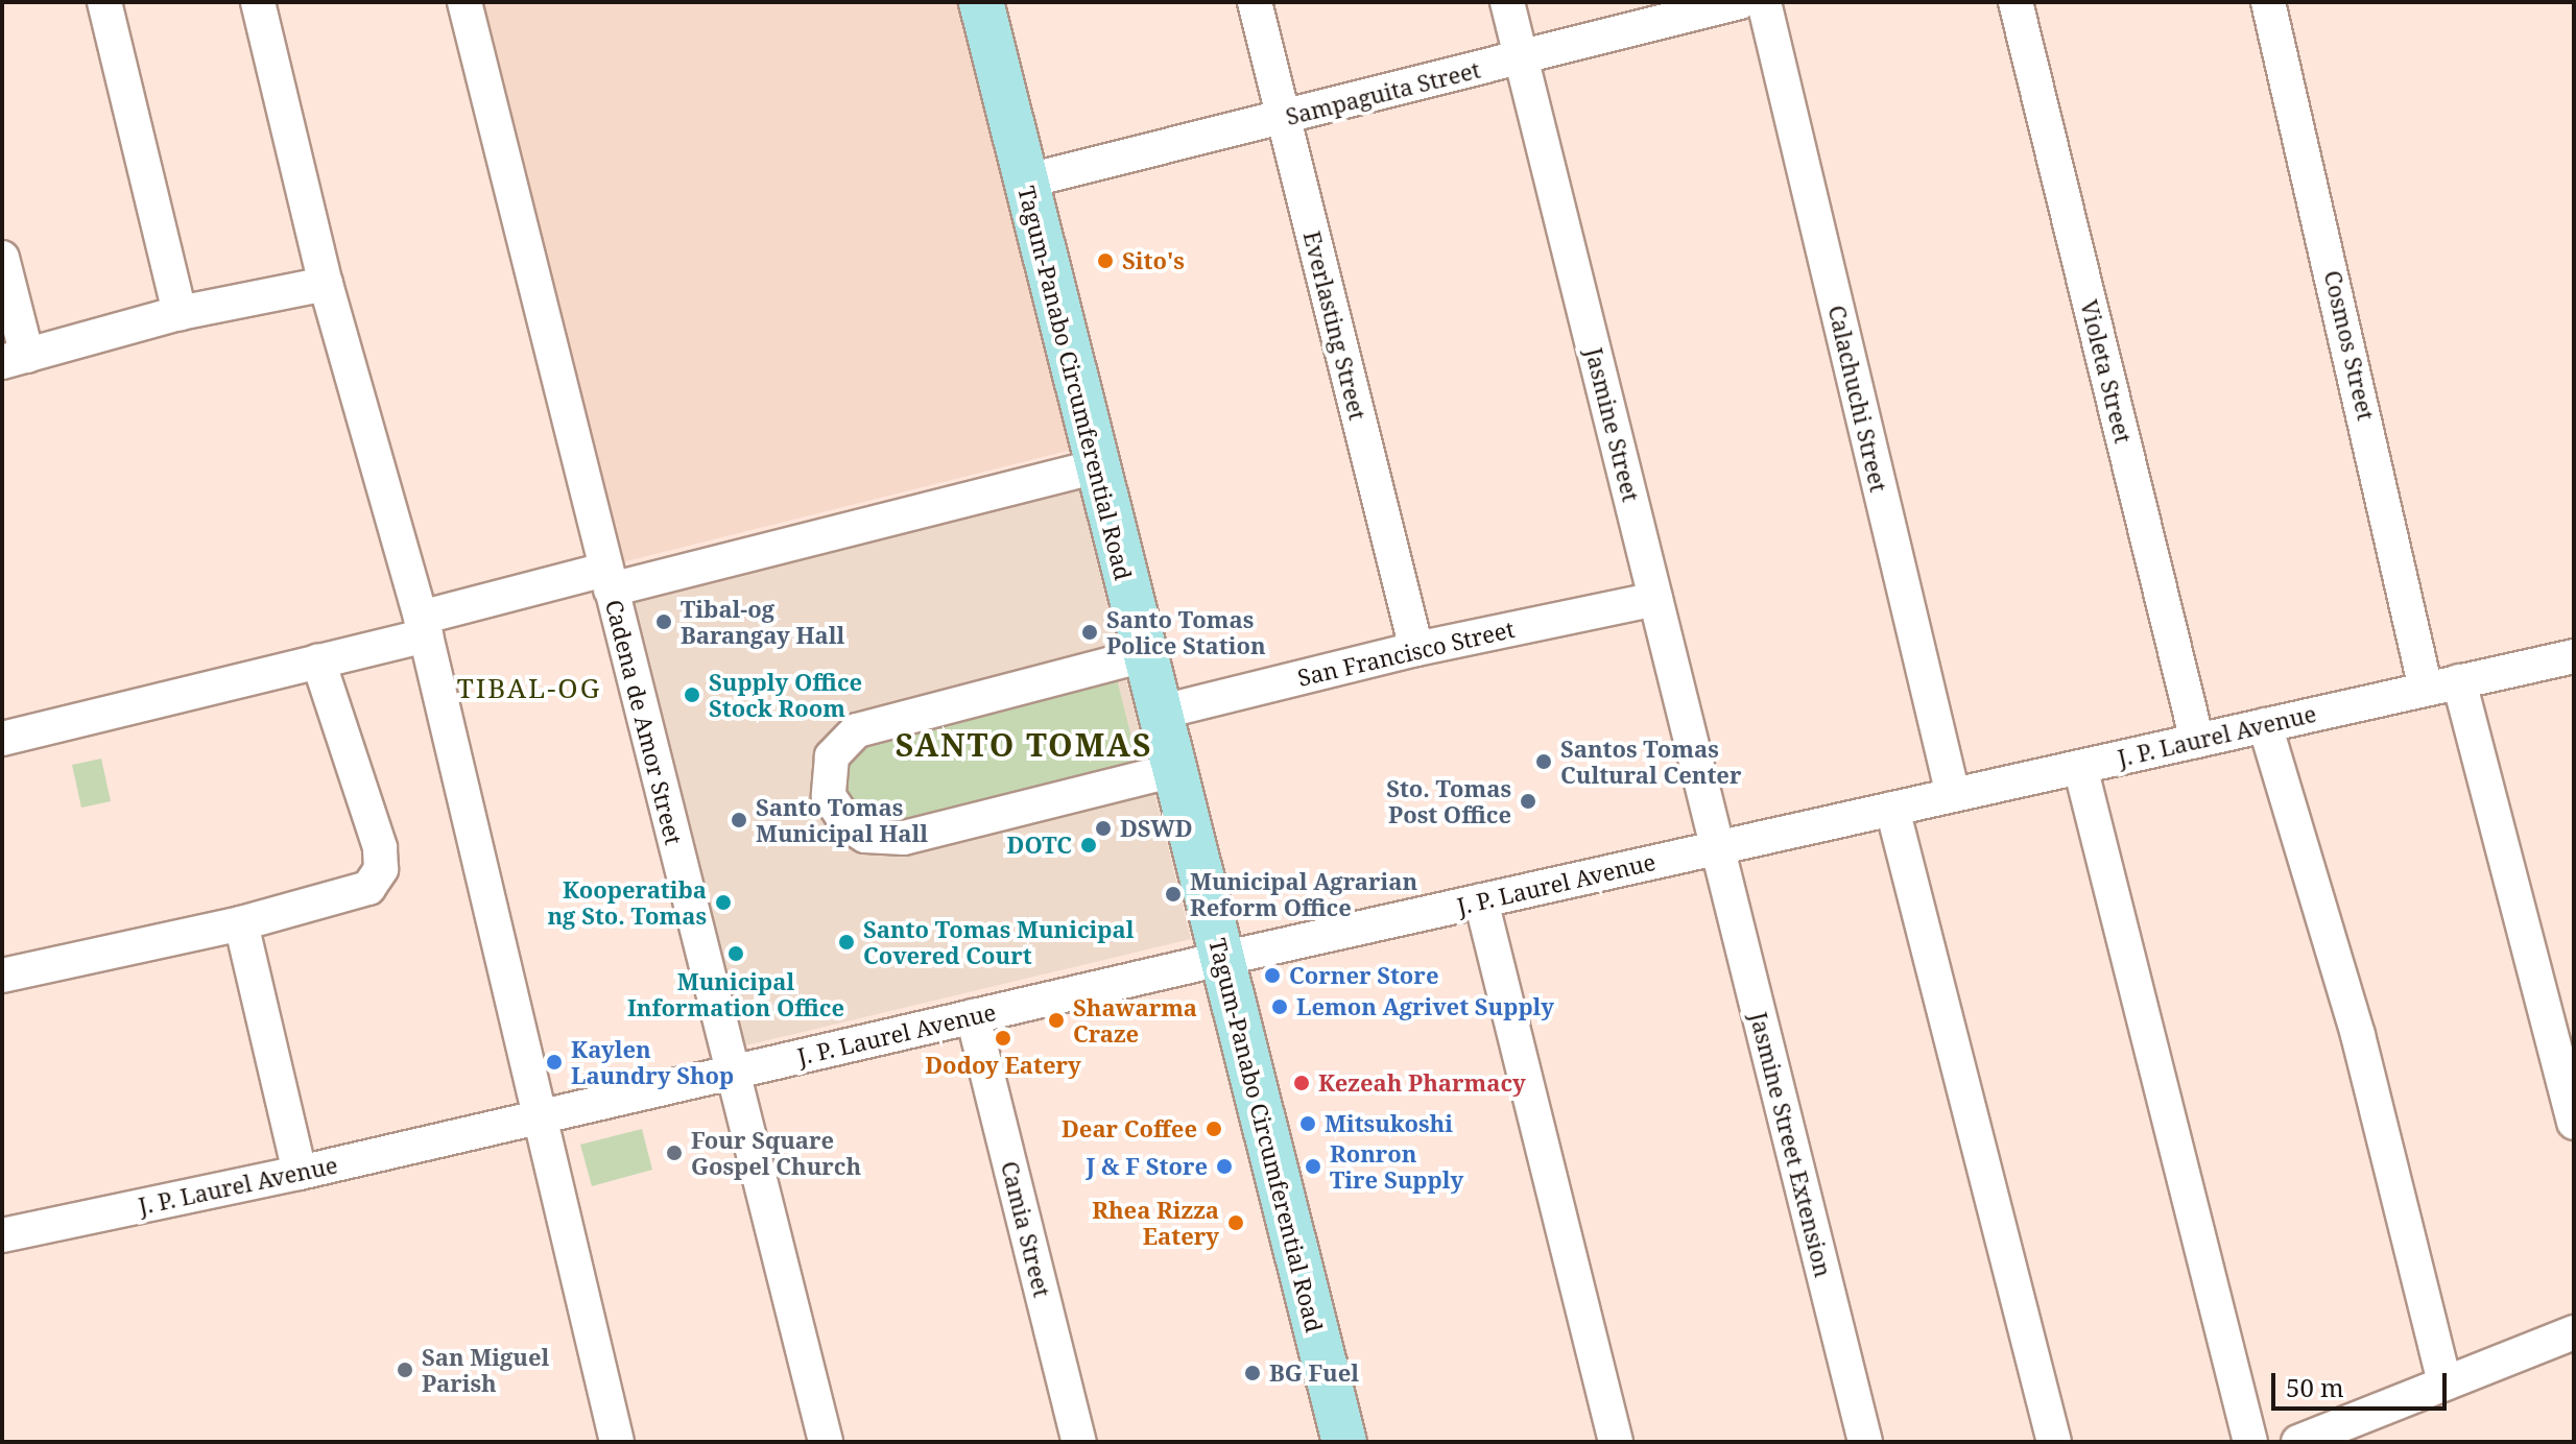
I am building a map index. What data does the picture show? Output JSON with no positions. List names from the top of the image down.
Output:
{
  "streets": {
    "main road": ["Tagum-Panabo Circumferential Road"],
    "street": [
      "Sampaguita Street",
      "Everlasting Street",
      "Cosmos Street",
      "Violeta Street",
      "Calachuchi Street",
      "Jasmine Street",
      "San Francisco Street",
      "Cadena de Amor Street",
      "J. P. Laurel Avenue",
      "Jasmine Street Extension",
      "Camia Street"
    ]
  },
  "crossings": [
    ["Sampaguita Street", "Everlasting Street"],
    ["Sampaguita Street", "Tagum-Panabo Circumferential Road"],
    ["Sampaguita Street", "Jasmine Street"],
    ["Everlasting Street", "San Francisco Street"],
    ["Cosmos Street", "J. P. Laurel Avenue"],
    ["Violeta Street", "J. P. Laurel Avenue"],
    ["Tagum-Panabo Circumferential Road", "San Francisco Street"],
    ["Tagum-Panabo Circumferential Road", "J. P. Laurel Avenue"],
    ["Calachuchi Street", "J. P. Laurel Avenue"],
    ["Jasmine Street", "San Francisco Street"],
    ["Jasmine Street", "J. P. Laurel Avenue"],
    ["Jasmine Street", "Jasmine Street Extension"],
    ["Cadena de Amor Street", "J. P. Laurel Avenue"],
    ["J. P. Laurel Avenue", "Jasmine Street Extension"],
    ["J. P. Laurel Avenue", "Camia Street"]
  ],
  "districts": ["TIBAL-OG", "SANTO TOMAS"],
  "places": [
    "Sito's",
    "Tibal-og Barangay Hall",
    "Santo Tomas Police Station",
    "Supply Office Stock Room",
    "Santos Tomas Cultural Center",
    "Sto. Tomas Post Office",
    "Santo Tomas Municipal Hall",
    "DSWD",
    "DOTC",
    "Municipal Agrarian Reform Office",
    "Kooperatiba ng Sto. Tomas",
    "Santo Tomas Municipal Covered Court",
    "Municipal Information Office",
    "Corner Store",
    "Lemon Agrivet Supply",
    "Shawarma Craze",
    "Dodoy Eatery",
    "Kaylen Laundry Shop",
    "Kezeah Pharmacy",
    "Mitsukoshi",
    "Dear Coffee",
    "Four Square Gospel Church",
    "J & F Store",
    "Ronron Tire Supply",
    "Rhea Rizza Eatery",
    "San Miguel Parish",
    "BG Fuel"
  ],
  "scale_bar": "50 m"
}
